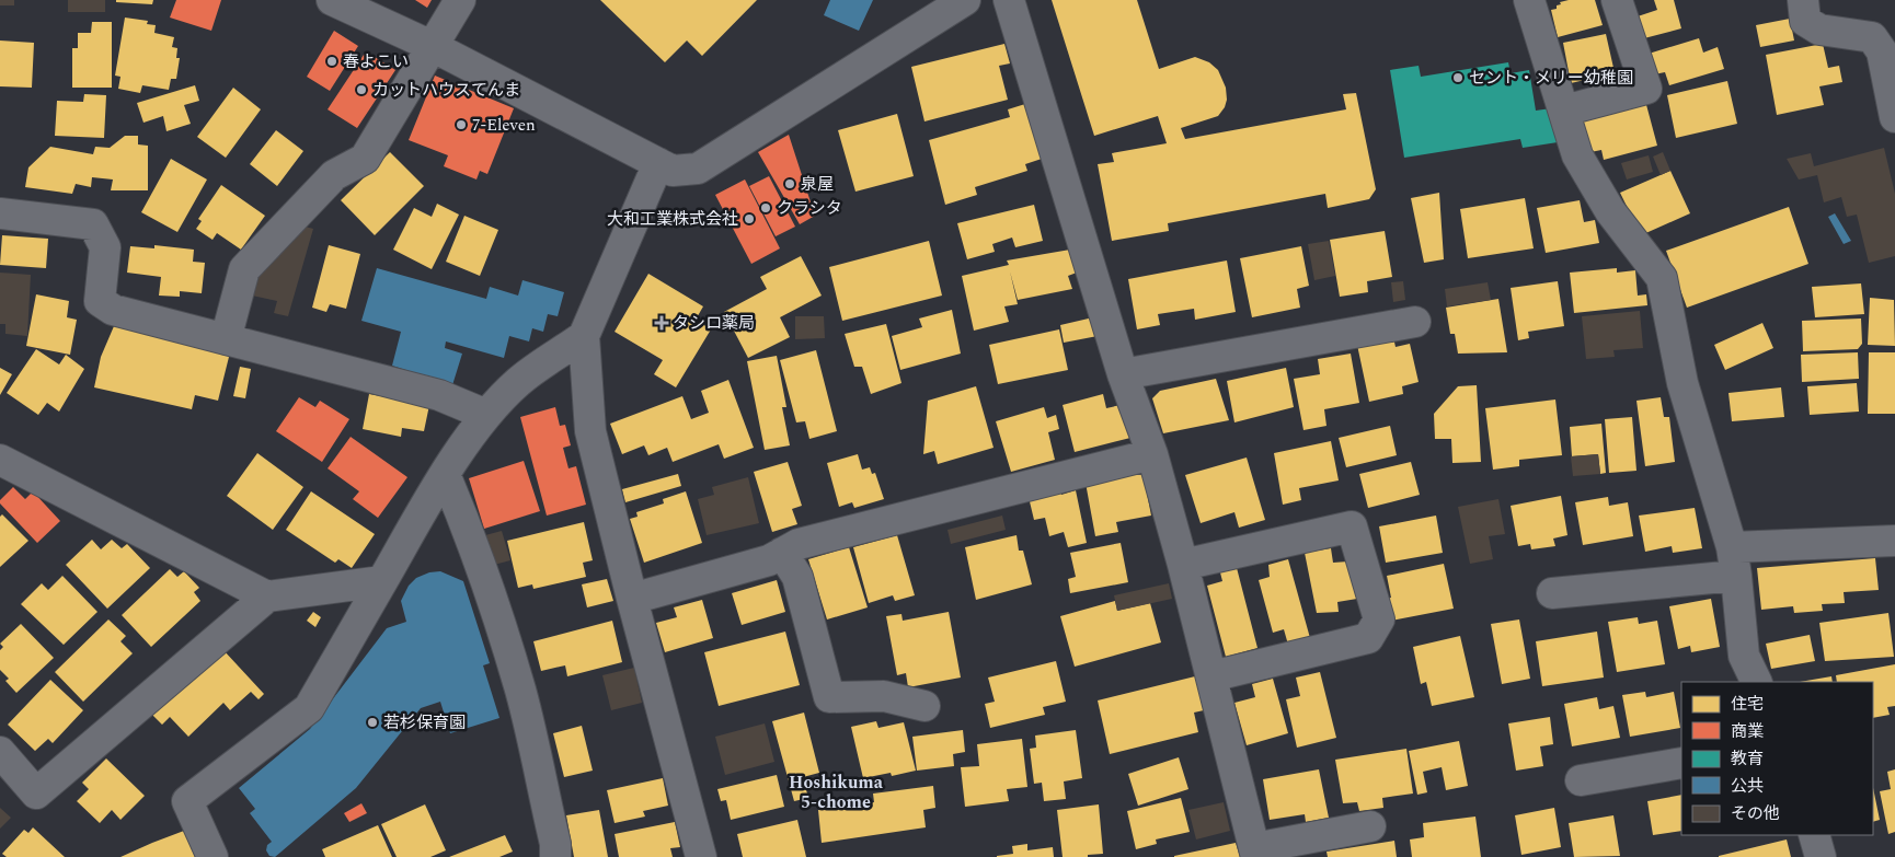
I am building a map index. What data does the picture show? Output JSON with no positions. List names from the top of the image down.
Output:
{
  "districts": ["Hoshikuma 5-chome"],
  "places": {
    "other": [
      "春よこい",
      "セント・メリー幼稚園",
      "カットハウスてんま",
      "7-Eleven",
      "泉屋",
      "クラシタ",
      "大和工業株式会社",
      "若杉保育園"
    ],
    "health": ["タシロ薬局"]
  },
  "legend": [
    "住宅",
    "商業",
    "教育",
    "公共",
    "その他"
  ]
}
